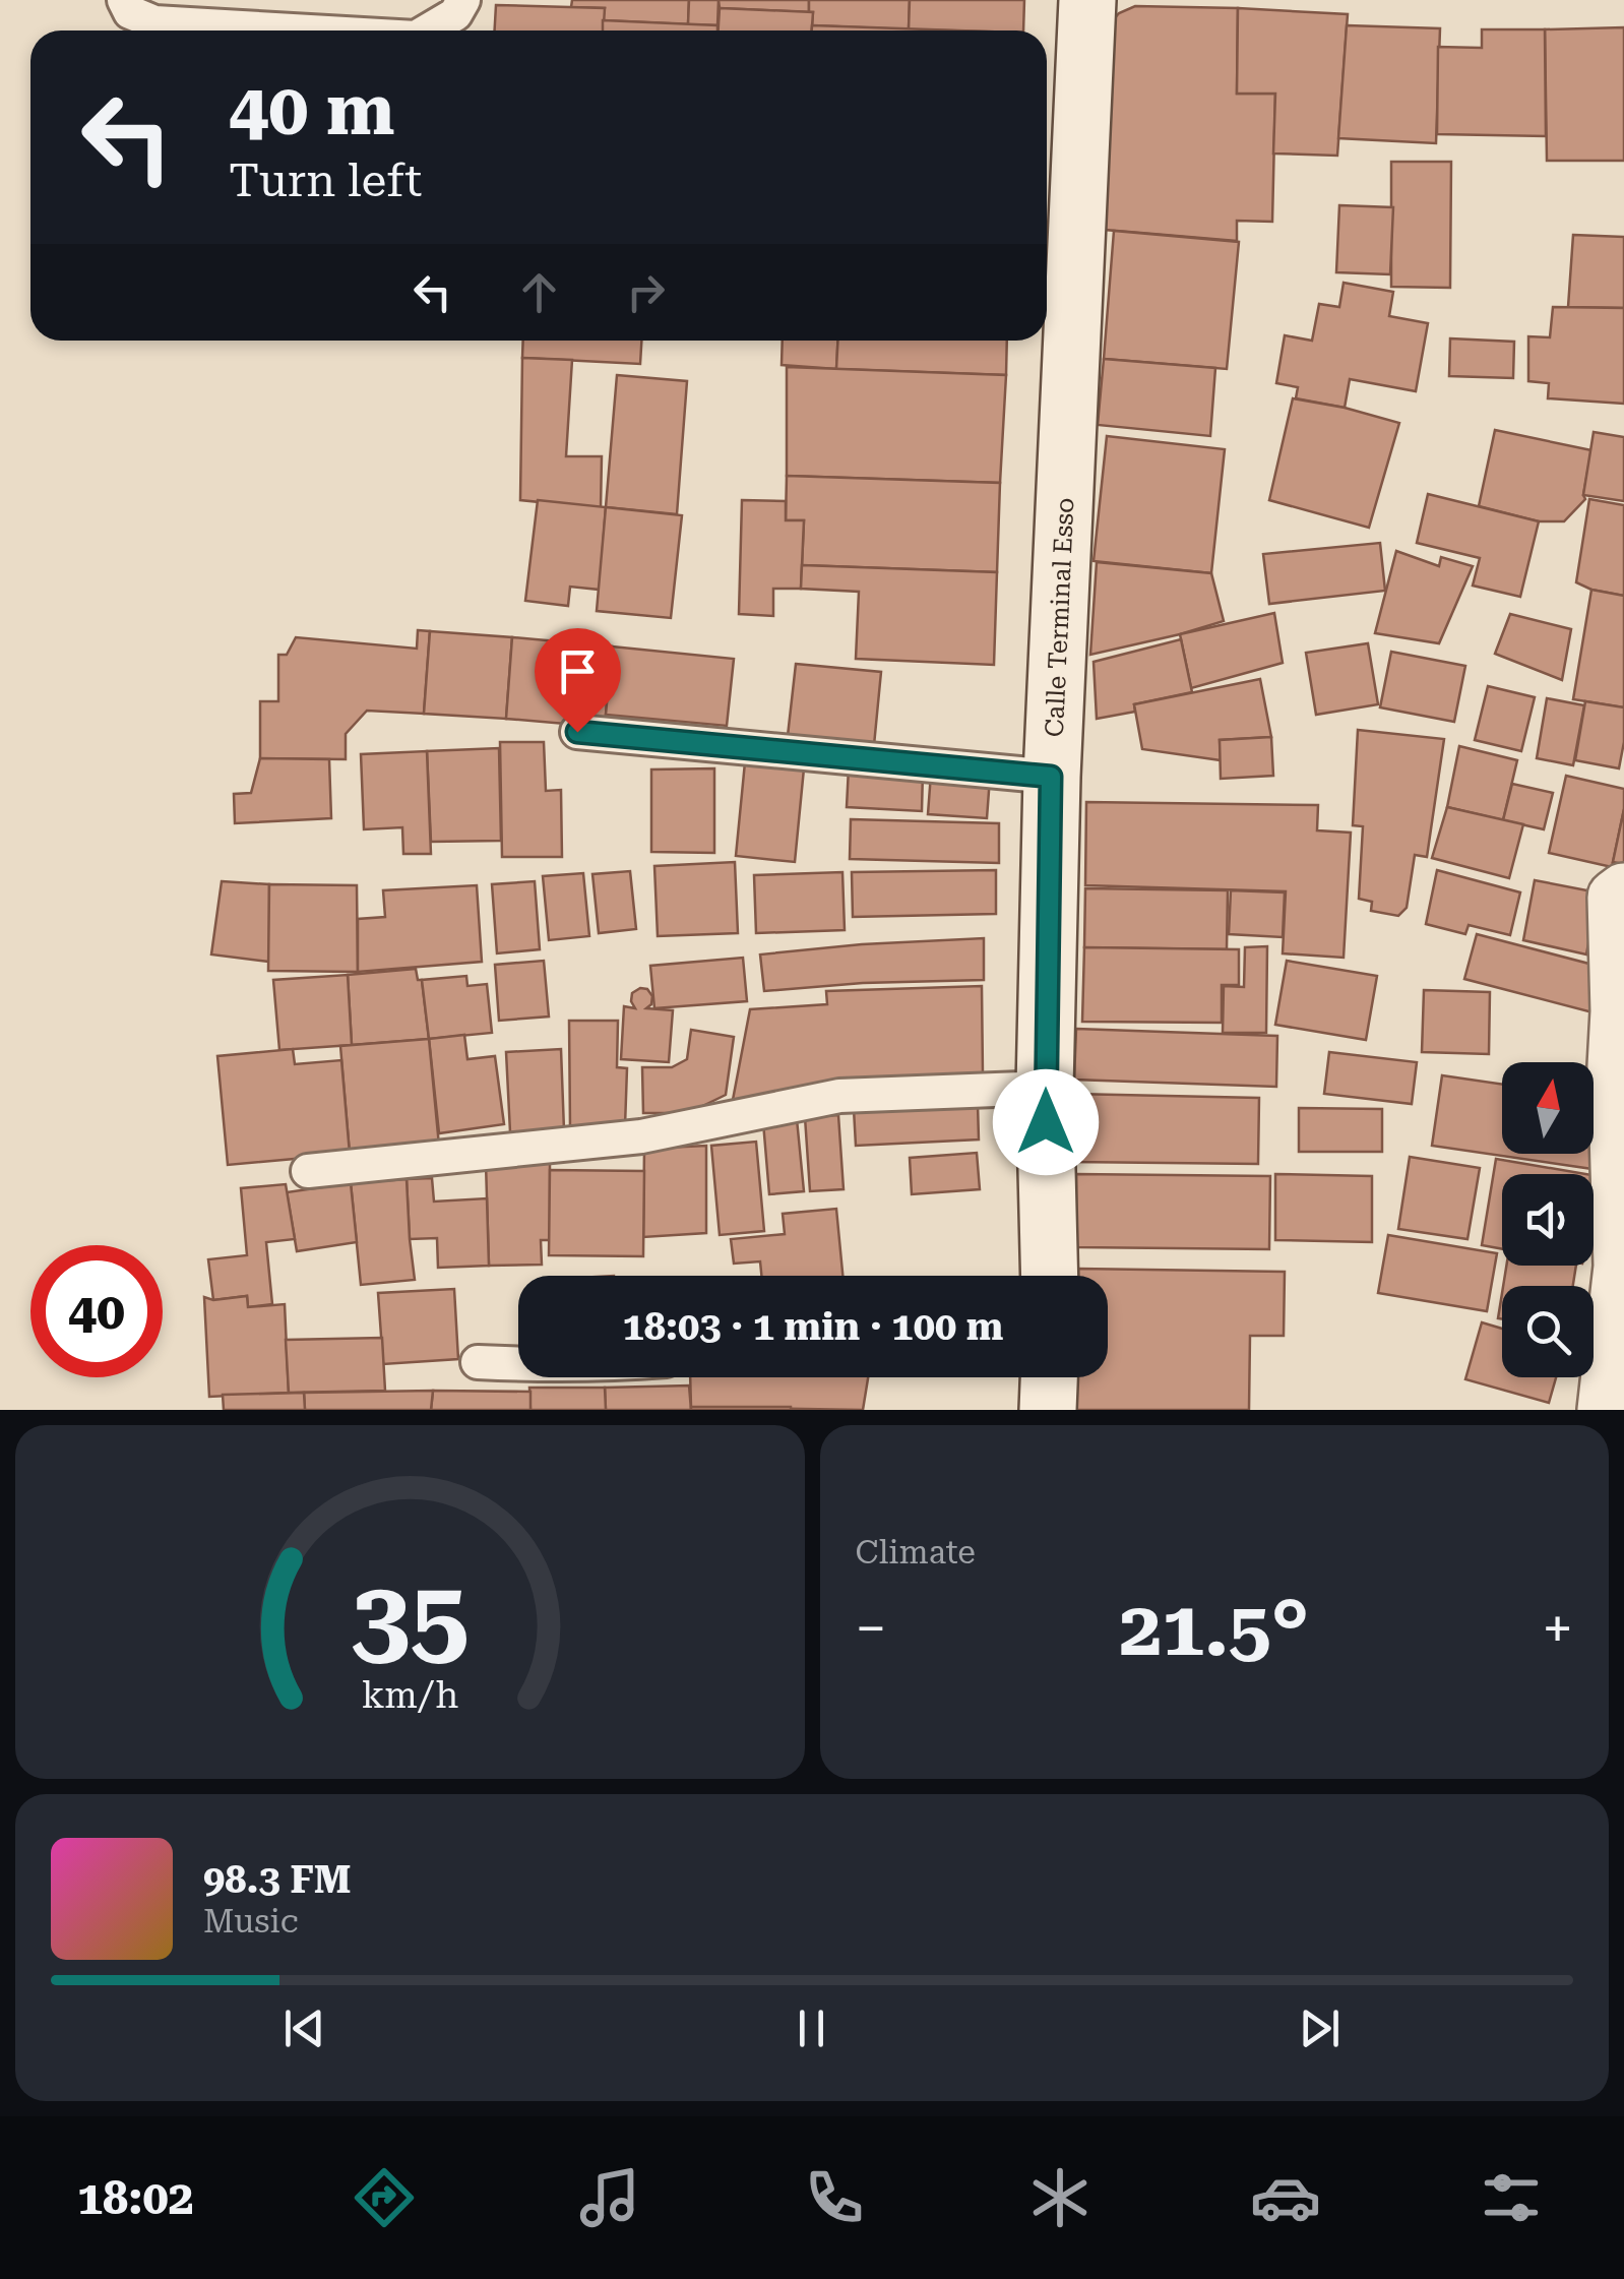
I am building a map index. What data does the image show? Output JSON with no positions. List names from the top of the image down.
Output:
{
  "streets": {
    "street": ["Calle Terminal Esso"]
  },
  "north": "top",
  "page": {
    "turn": ["40 m", "Turn left"],
    "limit": "40",
    "trip": "18:03 · 1 min · 100 m",
    "tile": "Climate",
    "heat": ["−", "21.5°", "+"],
    "song": ["98.3 FM", "Music"],
    "tabs": "18:02",
    "gauge": ["35", "km/h"]
  }
}
